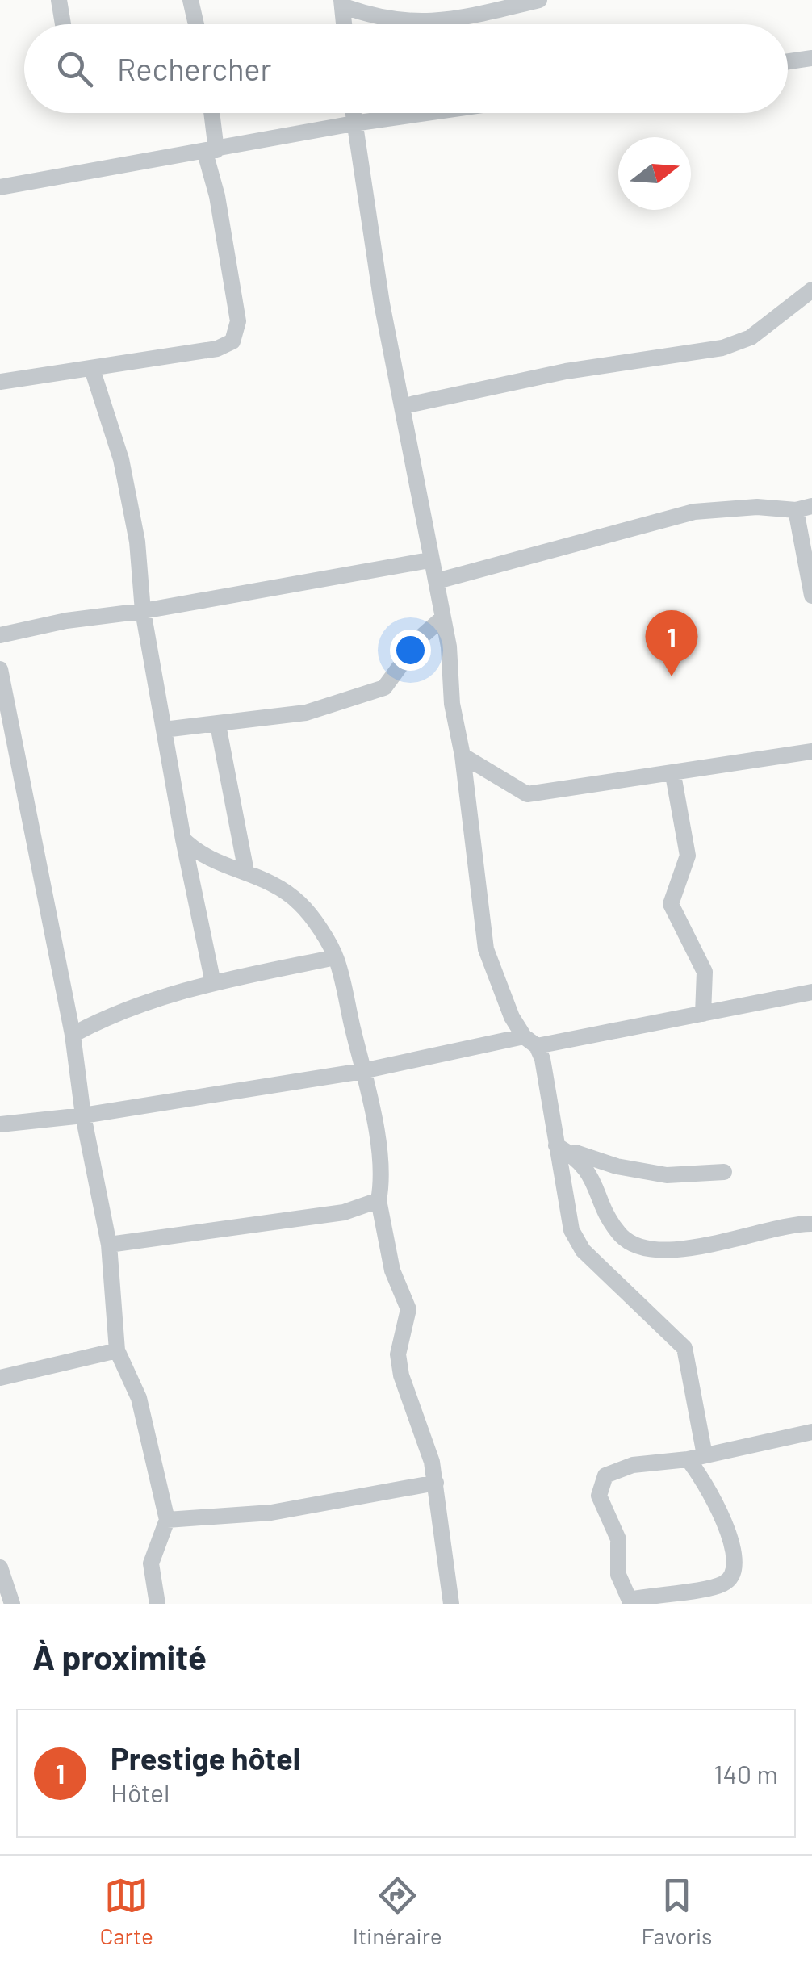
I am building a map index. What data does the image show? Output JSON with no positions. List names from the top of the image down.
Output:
{
  "north": "right",
  "page": {
    "search": "Rechercher",
    "pins": "1",
    "heading": "À proximité",
    "list": [
      {
        "mark": "1",
        "name": "Prestige hôtel",
        "note": "Hôtel",
        "value": "140 m"
      }
    ],
    "nav": ["Carte", "Itinéraire", "Favoris"]
  }
}
